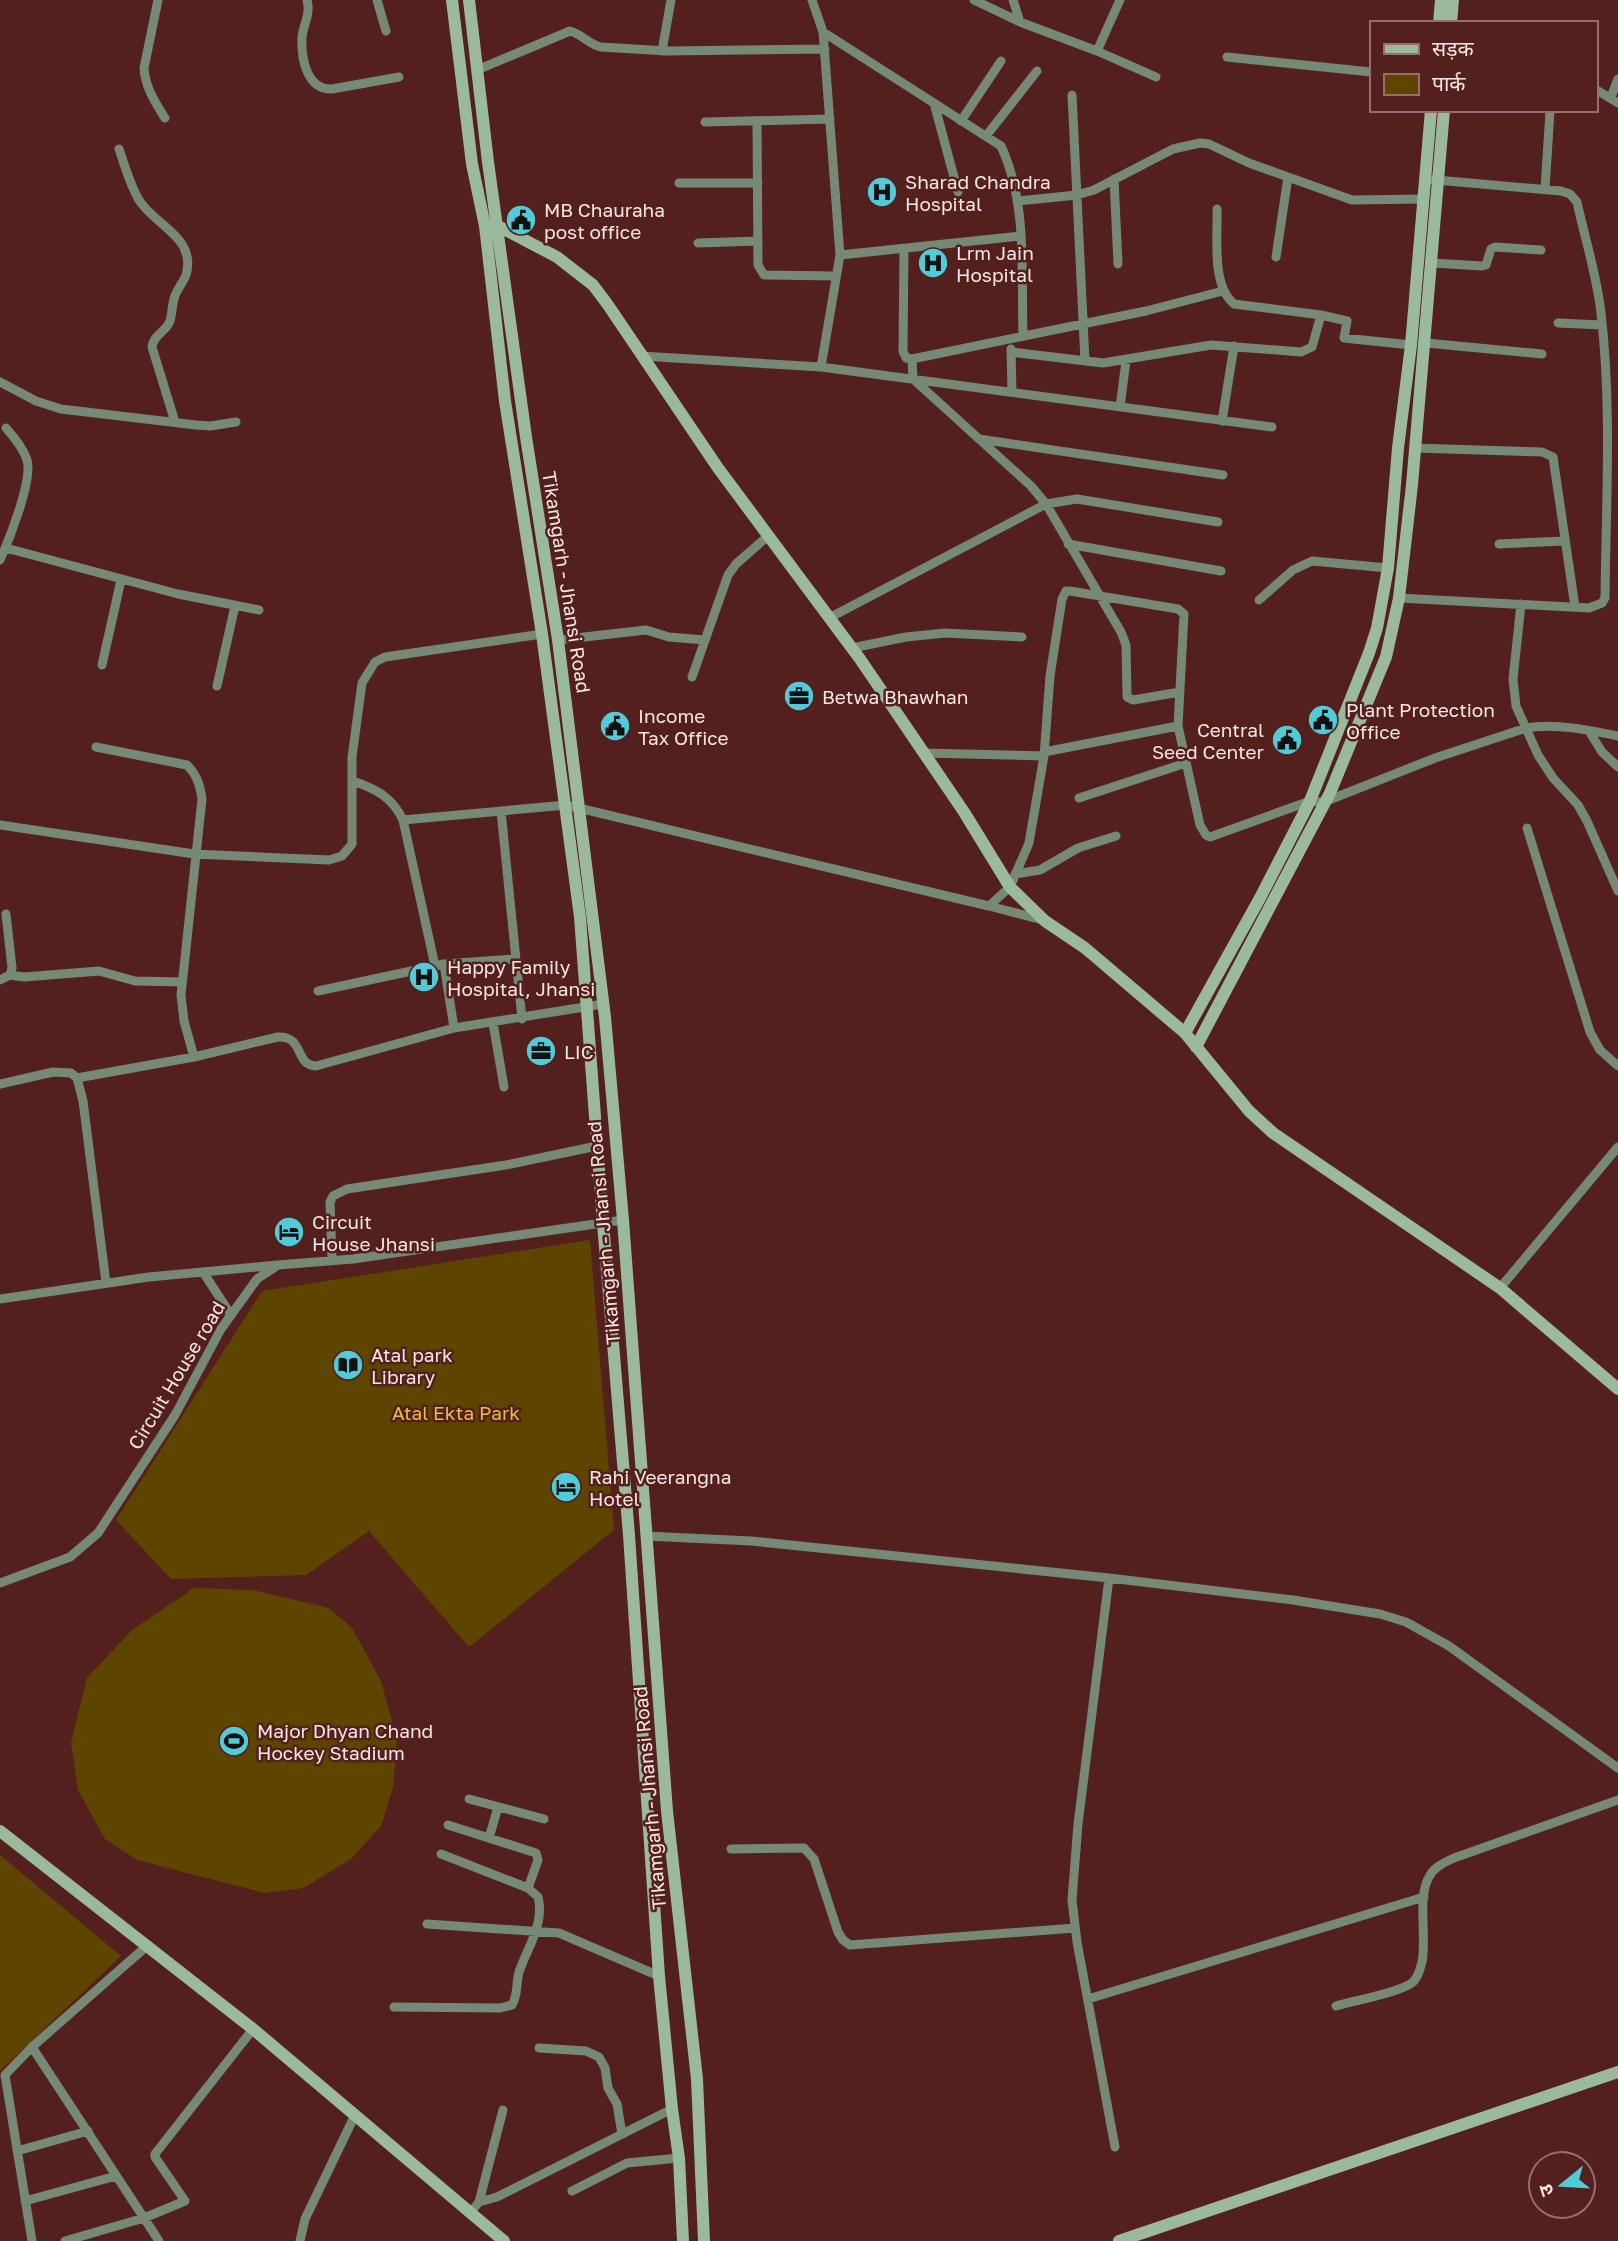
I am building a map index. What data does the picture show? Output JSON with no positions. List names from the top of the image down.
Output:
{
  "streets": {
    "street": ["Tikamgarh - Jhansi Road", "Circuit House road"]
  },
  "parks": ["Atal Ekta Park"],
  "places": {
    "hospital": ["Sharad Chandra Hospital", "Lrm Jain Hospital", "Happy Family Hospital, Jhansi"],
    "public building": [
      "MB Chauraha post office",
      "Plant Protection Office",
      "Income Tax Office",
      "Central Seed Center"
    ],
    "office": ["Betwa Bhawhan", "LIC"],
    "hotel": ["Circuit House Jhansi", "Rahi Veerangna Hotel"],
    "library": ["Atal park Library"],
    "sports": ["Major Dhyan Chand Hockey Stadium"]
  },
  "legend": ["सड़क", "पार्क"],
  "north": "left"
}
